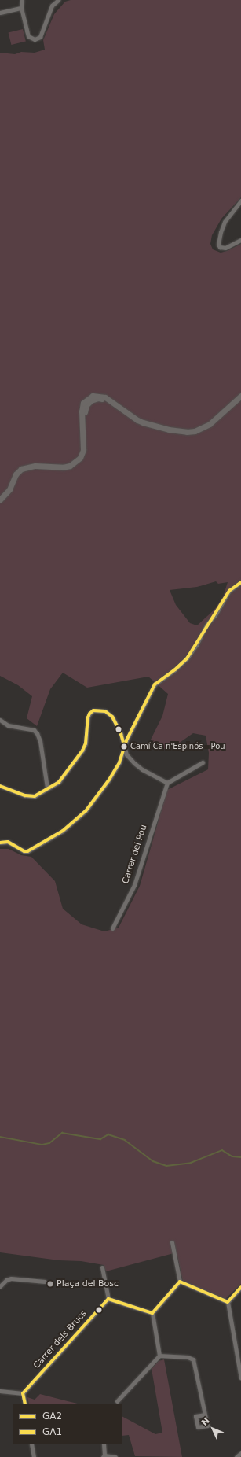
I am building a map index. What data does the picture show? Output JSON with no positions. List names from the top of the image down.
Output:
{
  "streets": {
    "street": ["Carrer del Pou", "Carrer dels Brucs"]
  },
  "places": ["Camí Ca n'Espinós - Pou", "Plaça del Bosc"],
  "lines": ["transit line GA2", "transit line GA1"],
  "legend": ["GA2", "GA1"],
  "north": "top left"
}
